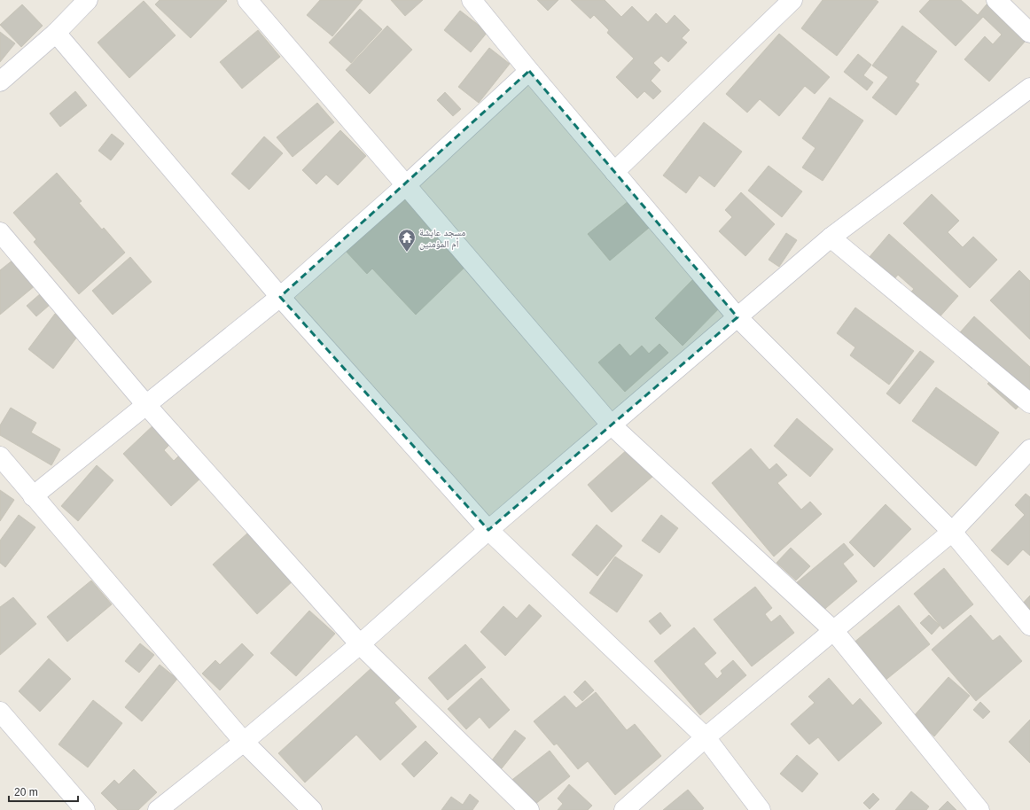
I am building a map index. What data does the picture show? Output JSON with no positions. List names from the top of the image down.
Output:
{
  "places": {
    "temple": ["مسجد عايشة أم المؤمنين"]
  },
  "scale_bar": "20 m"
}
